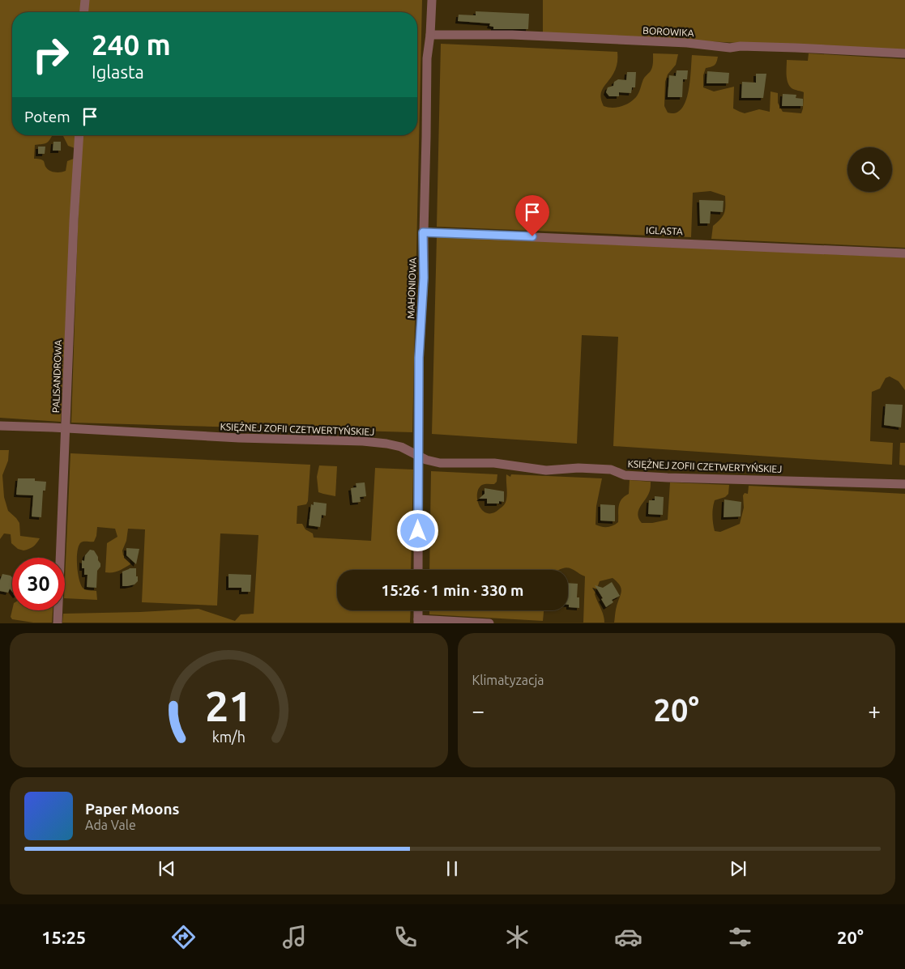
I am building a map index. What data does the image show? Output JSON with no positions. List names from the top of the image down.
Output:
{
  "streets": {
    "street": [
      "BOROWIKA",
      "IGLASTA",
      "MAHONIOWA",
      "PALISANDROWA",
      "KSIĘŻNEJ ZOFII CZETWERTYŃSKIEJ"
    ]
  },
  "crossings": [
    ["BOROWIKA", "MAHONIOWA"],
    ["IGLASTA", "MAHONIOWA"],
    ["MAHONIOWA", "KSIĘŻNEJ ZOFII CZETWERTYŃSKIEJ"],
    ["PALISANDROWA", "KSIĘŻNEJ ZOFII CZETWERTYŃSKIEJ"]
  ],
  "page": {
    "turn": ["240 m", "Iglasta"],
    "then": "Potem",
    "limit": "30",
    "trip": "15:26 · 1 min · 330 m",
    "tile": "Klimatyzacja",
    "heat": ["−", "20°", "+"],
    "song": ["Paper Moons", "Ada Vale"],
    "tabs": ["15:25", "20°"],
    "gauge": ["21", "km/h"]
  }
}
